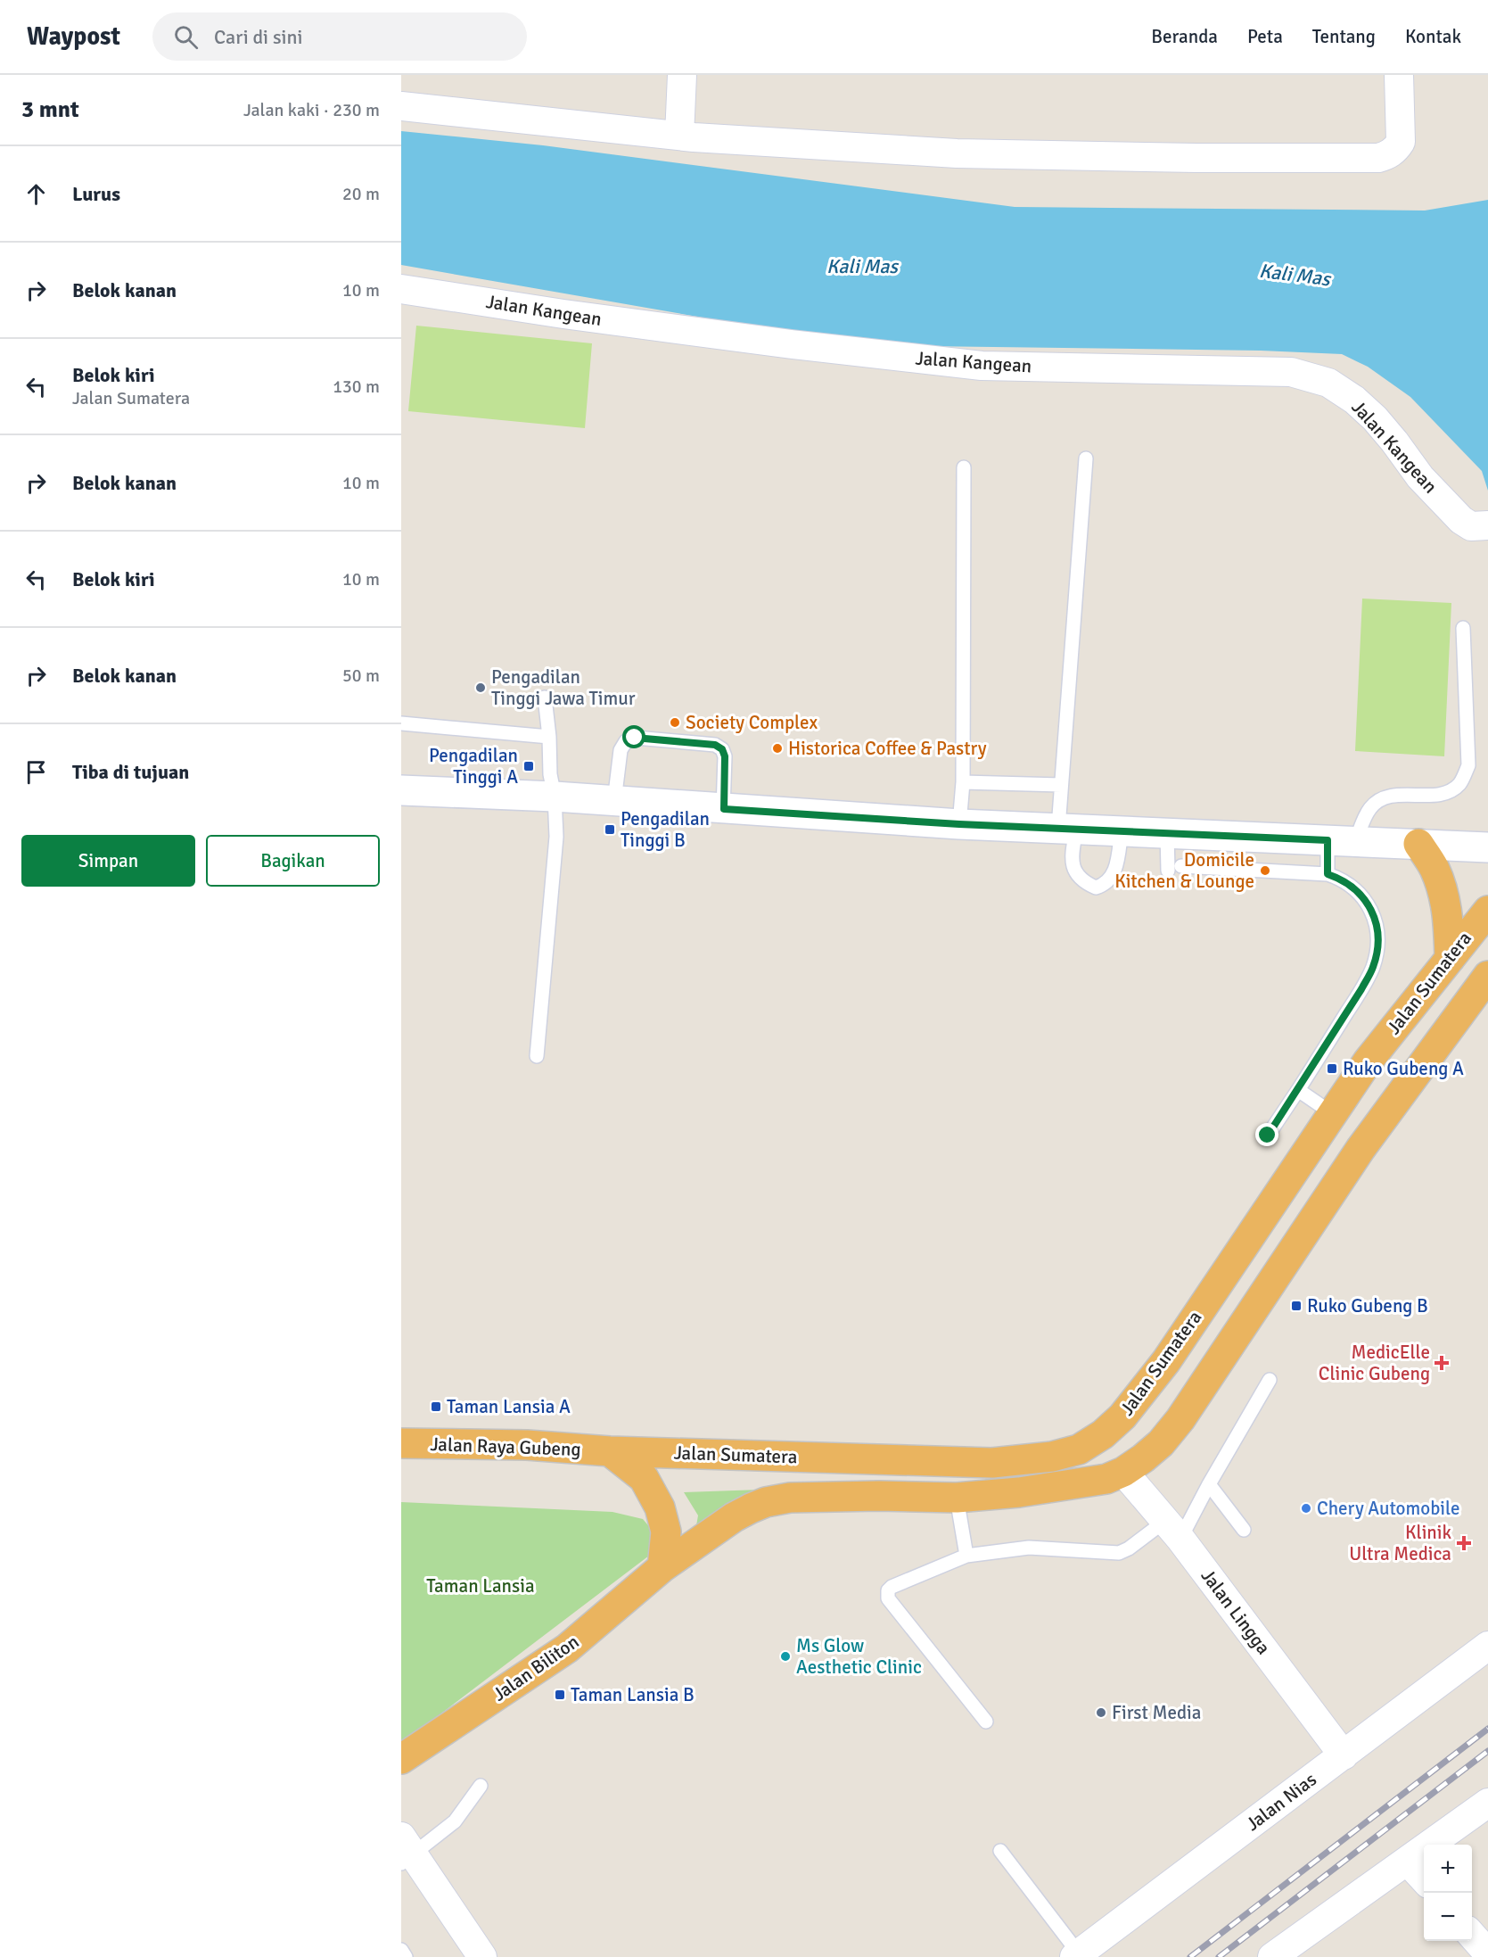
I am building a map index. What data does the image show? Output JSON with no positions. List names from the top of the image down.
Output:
{
  "streets": {
    "highway": ["Jalan Sumatera", "Jalan Raya Gubeng", "Jalan Biliton"],
    "street": ["Jalan Kangean", "Jalan Lingga", "Jalan Nias"]
  },
  "crossings": [
    ["Jalan Sumatera", "Jalan Raya Gubeng"],
    ["Jalan Lingga", "Jalan Nias"]
  ],
  "water": ["Kali Mas"],
  "parks": ["Taman Lansia"],
  "places": {
    "other": [
      "Pengadilan Tinggi Jawa Timur",
      "Society Complex",
      "Historica Coffee & Pastry",
      "Domicile Kitchen & Lounge",
      "Chery Automobile",
      "Ms Glow Aesthetic Clinic",
      "First Media"
    ],
    "transit": [
      "Pengadilan Tinggi A",
      "Pengadilan Tinggi B",
      "Ruko Gubeng A",
      "Ruko Gubeng B",
      "Taman Lansia A",
      "Taman Lansia B"
    ],
    "health": ["MedicElle Clinic Gubeng", "Klinik Ultra Medica"]
  },
  "page": {
    "header": "Waypost",
    "search": "Cari di sini",
    "nav": [
      "Beranda",
      "Peta",
      "Tentang",
      "Kontak"
    ],
    "heading": ["3 mnt", "Jalan kaki · 230 m"],
    "list": [
      ["Lurus", "20 m"],
      ["Belok kanan", "10 m"],
      ["Belok kiri", "Jalan Sumatera", "130 m"],
      ["Belok kanan", "10 m"],
      ["Belok kiri", "10 m"],
      ["Belok kanan", "50 m"],
      "Tiba di tujuan"
    ],
    "buttons": ["Simpan", "Bagikan"],
    "map_buttons": ["+", "−"]
  }
}
